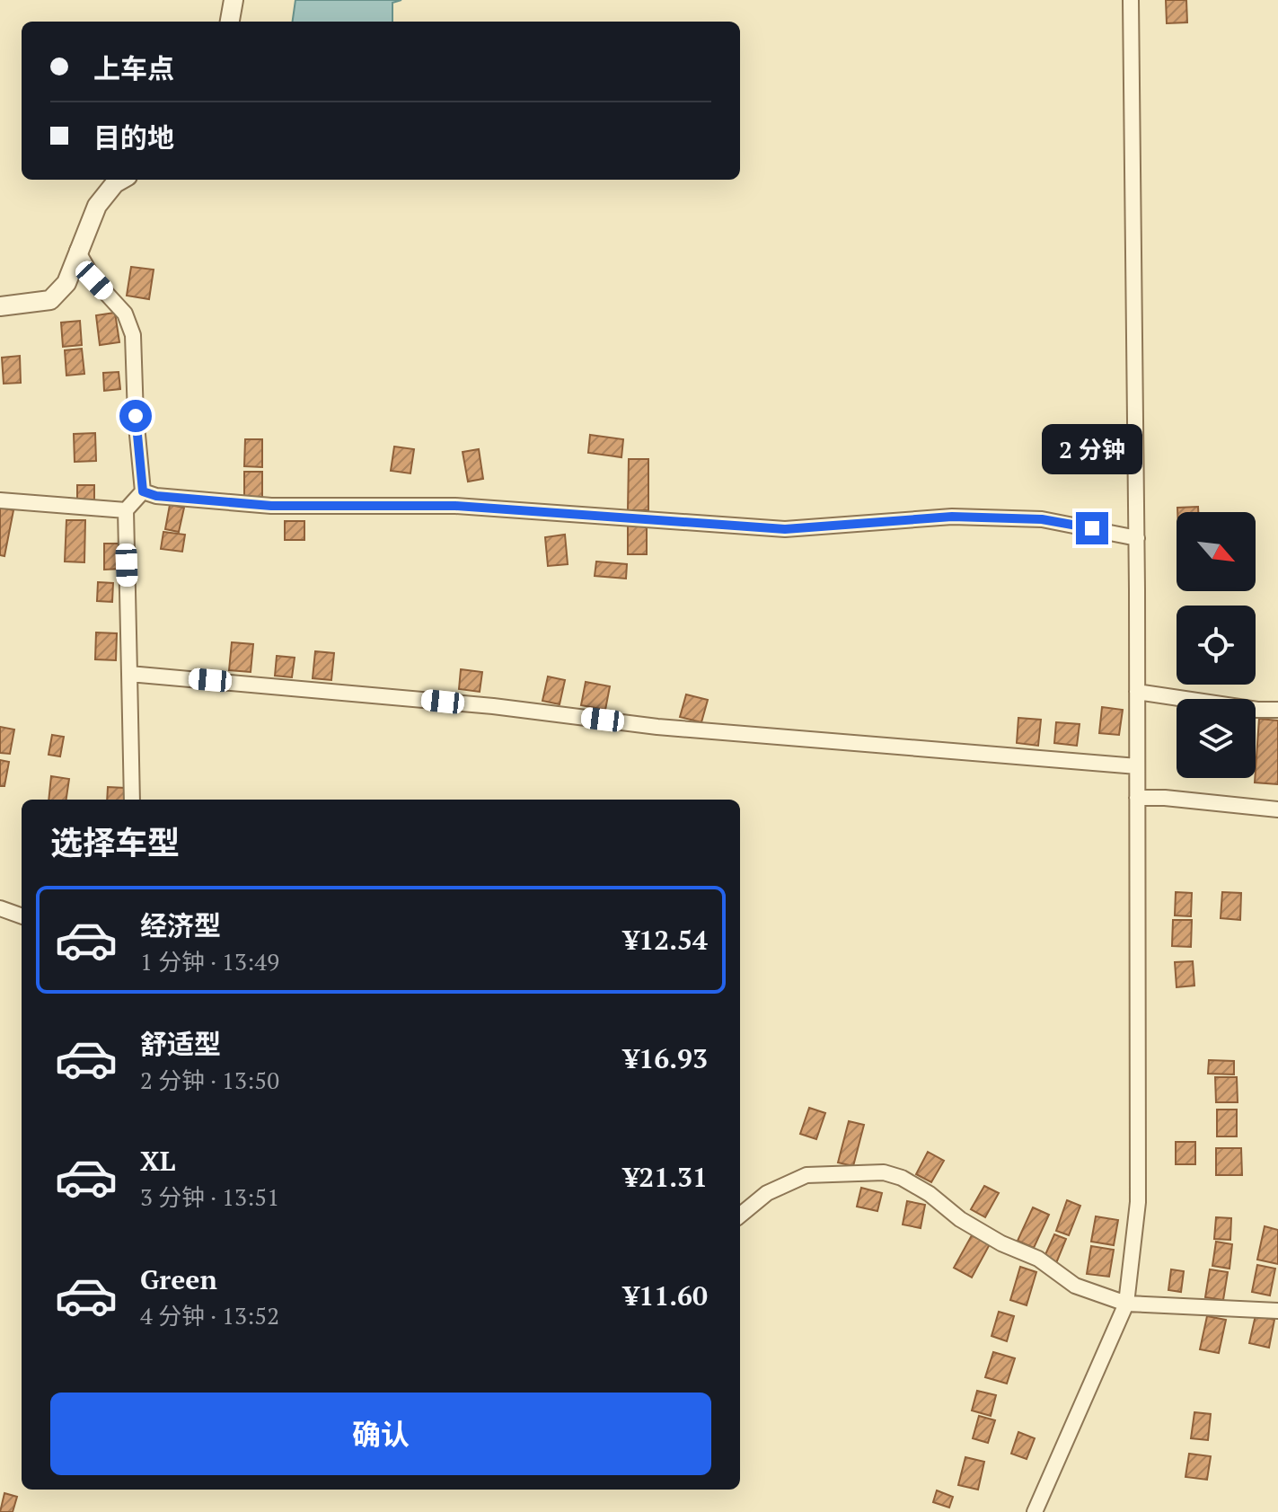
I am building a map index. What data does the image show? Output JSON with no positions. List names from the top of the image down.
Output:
{
  "north": "bottom right",
  "page": {
    "banner": ["上车点", "目的地"],
    "bubble": "2 分钟",
    "heading": "选择车型",
    "list": [
      {
        "name": "经济型",
        "note": "1 分钟 · 13:49",
        "value": "¥12.54"
      },
      {
        "name": "舒适型",
        "note": "2 分钟 · 13:50",
        "value": "¥16.93"
      },
      {
        "name": "XL",
        "note": "3 分钟 · 13:51",
        "value": "¥21.31"
      },
      {
        "name": "Green",
        "note": "4 分钟 · 13:52",
        "value": "¥11.60"
      }
    ],
    "buttons": "确认"
  }
}
